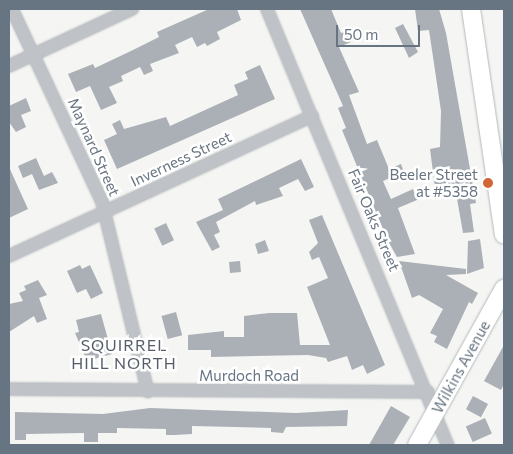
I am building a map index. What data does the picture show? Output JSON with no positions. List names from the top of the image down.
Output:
{
  "streets": {
    "street": [
      "Maynard Street",
      "Inverness Street",
      "Fair Oaks Street",
      "Wilkins Avenue",
      "Murdoch Road"
    ]
  },
  "crossings": [
    ["Maynard Street", "Inverness Street"],
    ["Maynard Street", "Murdoch Road"],
    ["Inverness Street", "Fair Oaks Street"],
    ["Fair Oaks Street", "Wilkins Avenue"],
    ["Fair Oaks Street", "Murdoch Road"]
  ],
  "districts": ["SQUIRREL HILL NORTH"],
  "places": ["Beeler Street at #5358"],
  "scale_bar": "50 m"
}
